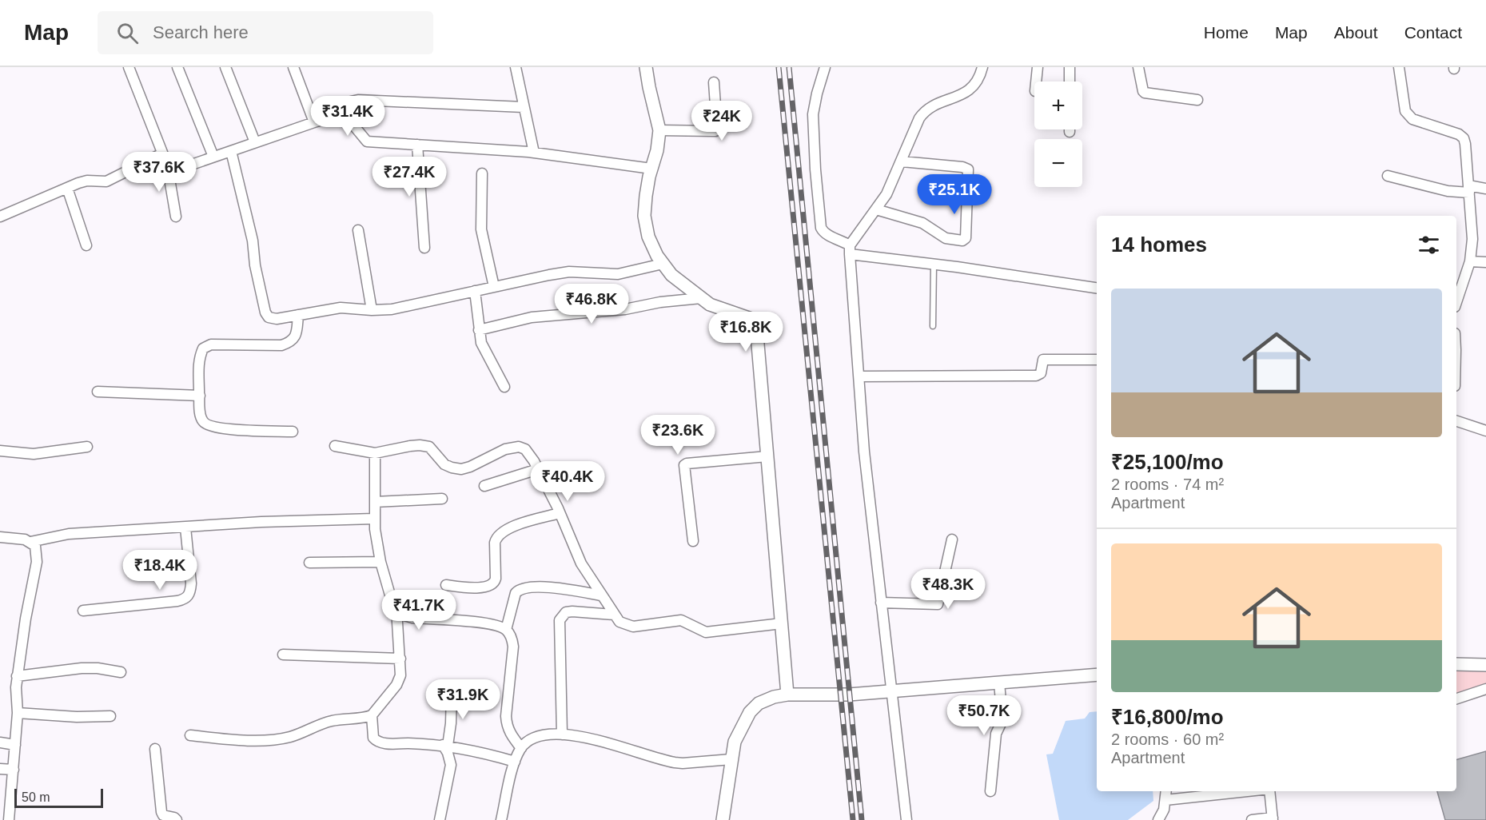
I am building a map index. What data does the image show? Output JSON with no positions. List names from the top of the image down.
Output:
{
  "scale_bar": "50 m",
  "page": {
    "header": "Map",
    "search": "Search here",
    "nav": [
      "Home",
      "Map",
      "About",
      "Contact"
    ],
    "map_buttons": ["+", "−"],
    "price": [
      "₹31.4K",
      "₹24K",
      "₹37.6K",
      "₹27.4K",
      "₹25.1K",
      "₹46.8K",
      "₹16.8K",
      "₹23.6K",
      "₹40.4K",
      "₹18.4K",
      "₹48.3K",
      "₹41.7K",
      "₹31.9K",
      "₹50.7K"
    ],
    "heading": "14 homes",
    "list": [
      {
        "name": "₹25,100/mo",
        "note": "2 rooms · 74 m² · Apartment"
      },
      {
        "name": "₹16,800/mo",
        "note": "2 rooms · 60 m² · Apartment"
      }
    ],
    "scale": "50 m"
  }
}
